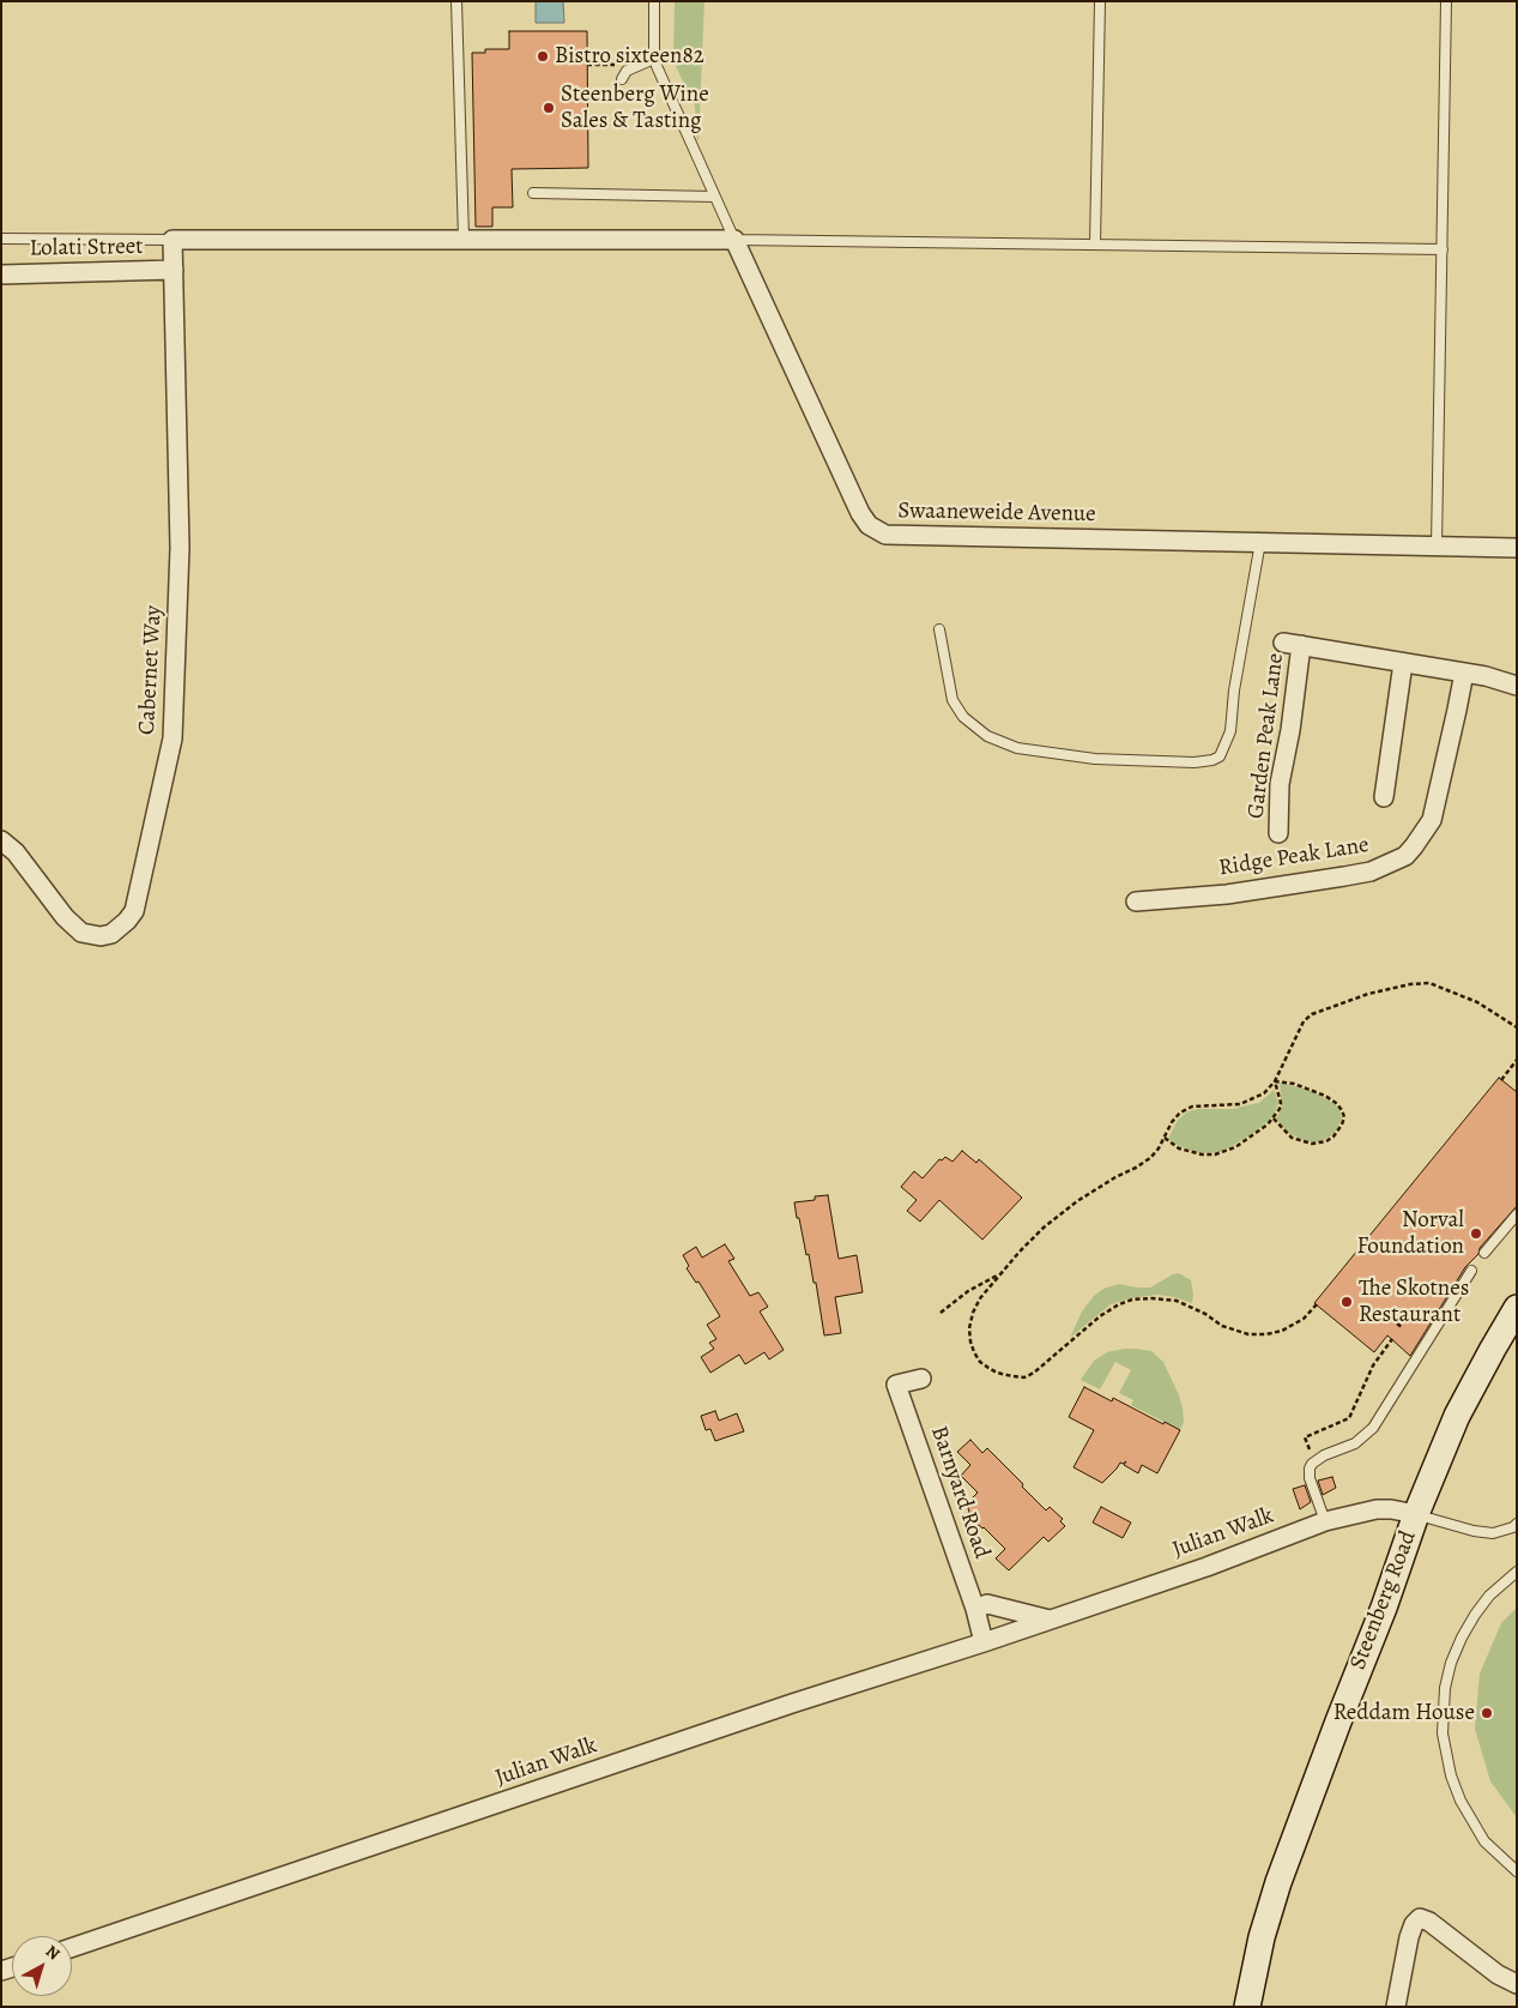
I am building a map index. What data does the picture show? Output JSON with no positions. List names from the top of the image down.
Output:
{
  "streets": {
    "main road": ["Steenberg Road"],
    "street": [
      "Lolati Street",
      "Swaaneweide Avenue",
      "Cabernet Way",
      "Garden Peak Lane",
      "Ridge Peak Lane",
      "Barnyard Road",
      "Julian Walk"
    ]
  },
  "crossings": [
    ["Lolati Street", "Cabernet Way"],
    ["Barnyard Road", "Julian Walk"],
    ["Julian Walk", "Steenberg Road"]
  ],
  "places": [
    "Bistro sixteen82",
    "Steenberg Wine Sales & Tasting",
    "Norval Foundation",
    "The Skotnes Restaurant",
    "Reddam House"
  ],
  "north": "top right"
}
